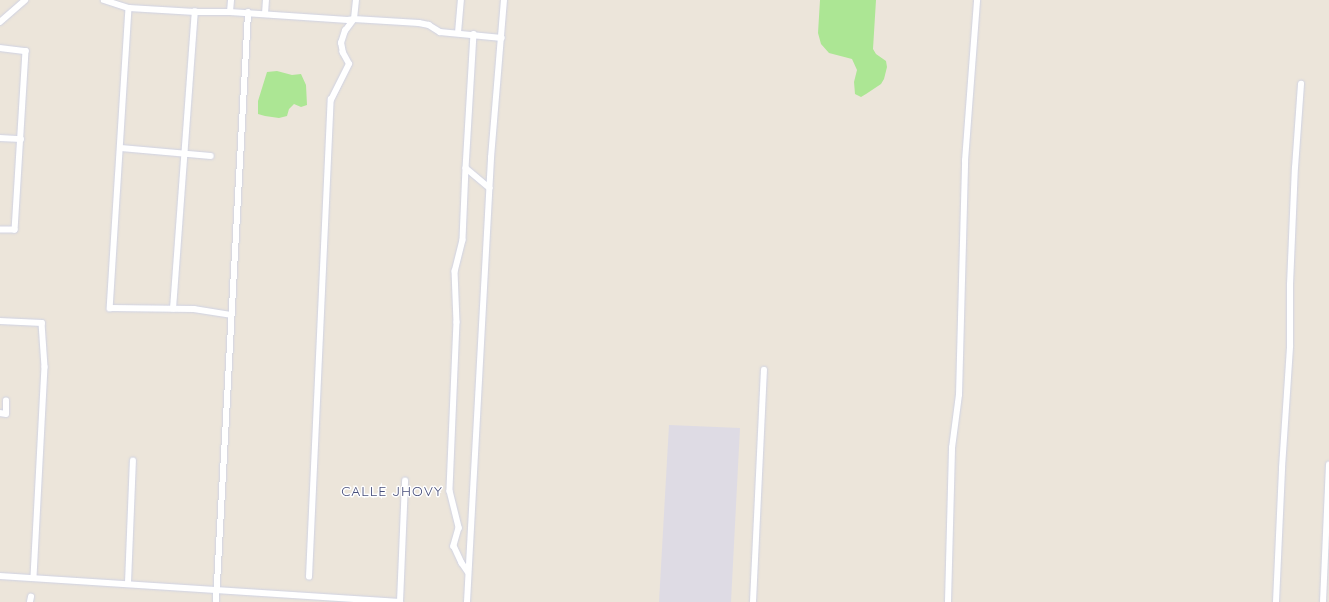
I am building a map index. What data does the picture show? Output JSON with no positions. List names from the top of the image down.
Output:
{
  "districts": ["CALLE JHOVY"]
}
